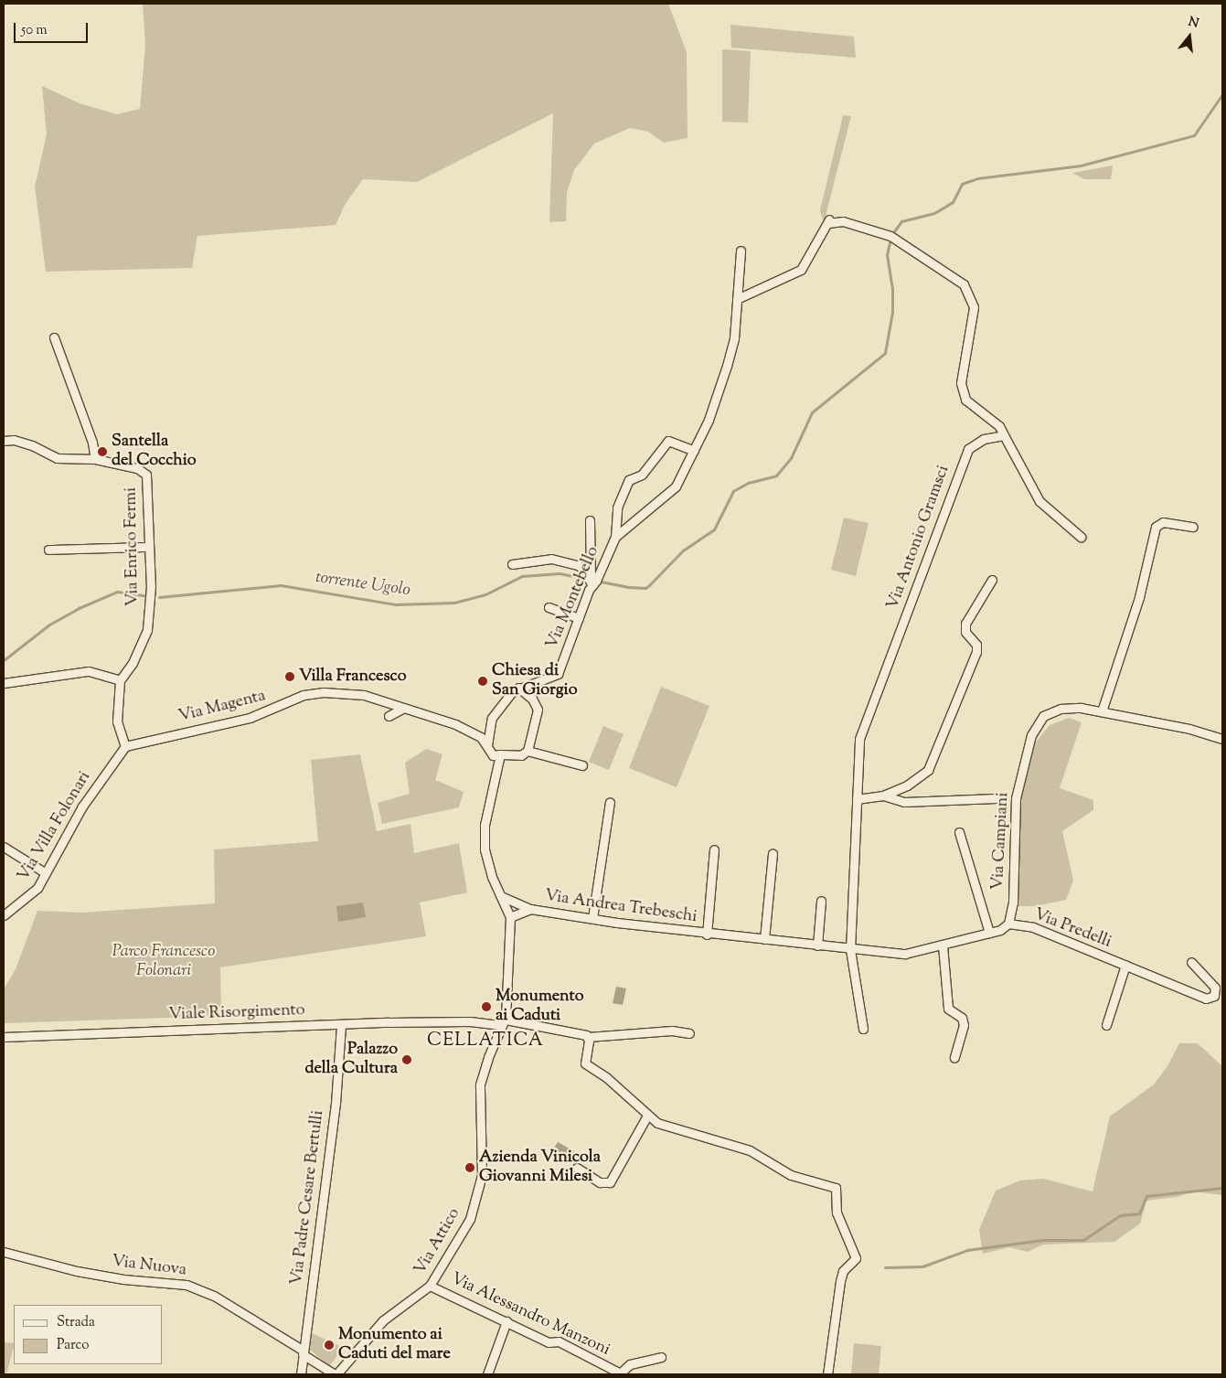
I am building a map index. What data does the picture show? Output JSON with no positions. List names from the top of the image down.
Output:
{
  "streets": {
    "street": [
      "Via Antonio Gramsci",
      "Via Enrico Fermi",
      "Via Montebello",
      "Via Magenta",
      "Via Villa Folonari",
      "Via Campiani",
      "Via Andrea Trebeschi",
      "Via Predelli",
      "Viale Risorgimento",
      "Via Padre Cesare Bertulli",
      "Via Attico",
      "Via Nuova",
      "Via Alessandro Manzoni"
    ]
  },
  "crossings": [
    ["Via Antonio Gramsci", "Via Andrea Trebeschi"],
    ["Via Enrico Fermi", "Via Magenta"],
    ["Via Enrico Fermi", "Via Villa Folonari"],
    ["Via Montebello", "Via Magenta"],
    ["Via Magenta", "Via Villa Folonari"],
    ["Via Campiani", "Via Andrea Trebeschi"],
    ["Via Campiani", "Via Predelli"],
    ["Via Andrea Trebeschi", "Via Predelli"],
    ["Viale Risorgimento", "Via Padre Cesare Bertulli"],
    ["Viale Risorgimento", "Via Attico"],
    ["Via Padre Cesare Bertulli", "Via Nuova"],
    ["Via Attico", "Via Nuova"],
    ["Via Attico", "Via Alessandro Manzoni"]
  ],
  "districts": ["CELLATICA"],
  "water": ["torrente Ugolo"],
  "parks": ["Parco Francesco Folonari"],
  "places": [
    "Santella del Cocchio",
    "Villa Francesco",
    "Chiesa di San Giorgio",
    "Monumento ai Caduti",
    "Palazzo della Cultura",
    "Azienda Vinicola Giovanni Milesi",
    "Monumento ai Caduti del mare"
  ],
  "legend": ["Strada", "Parco"],
  "scale_bar": "50 m",
  "north": "top"
}
